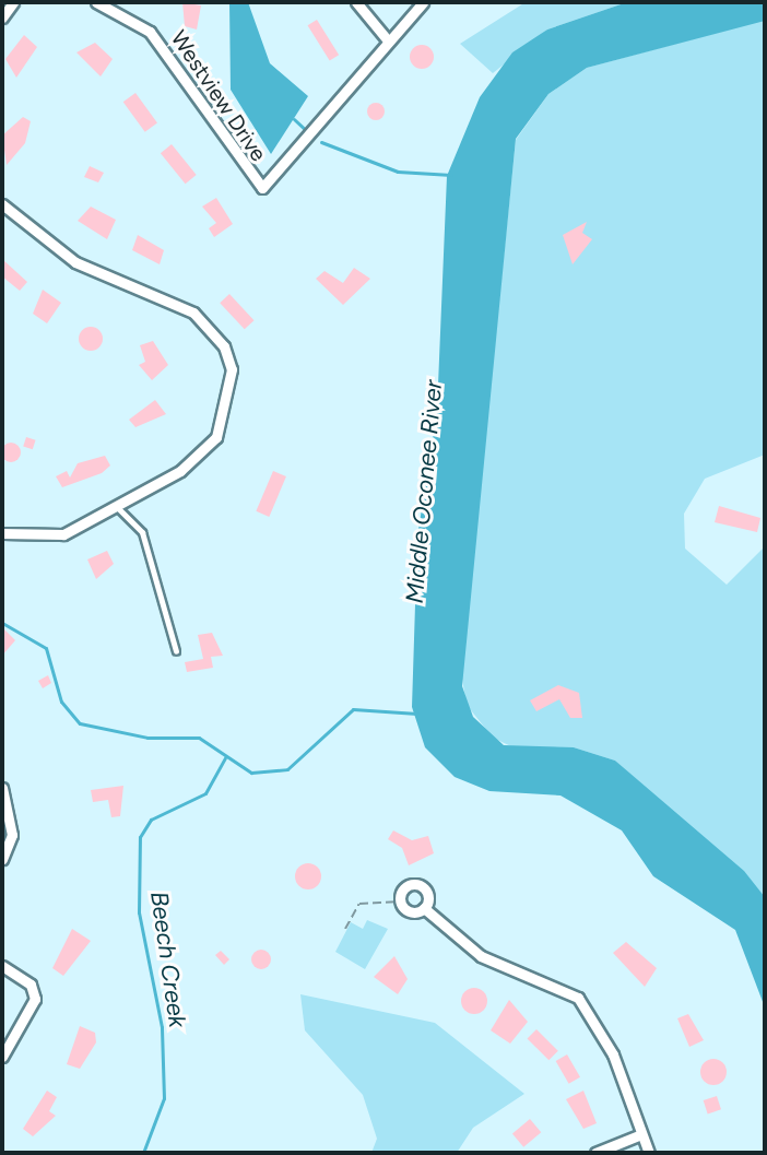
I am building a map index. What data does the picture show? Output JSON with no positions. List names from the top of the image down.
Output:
{
  "streets": {
    "street": ["Westview Drive"]
  },
  "water": ["Middle Oconee River", "Beech Creek"]
}
